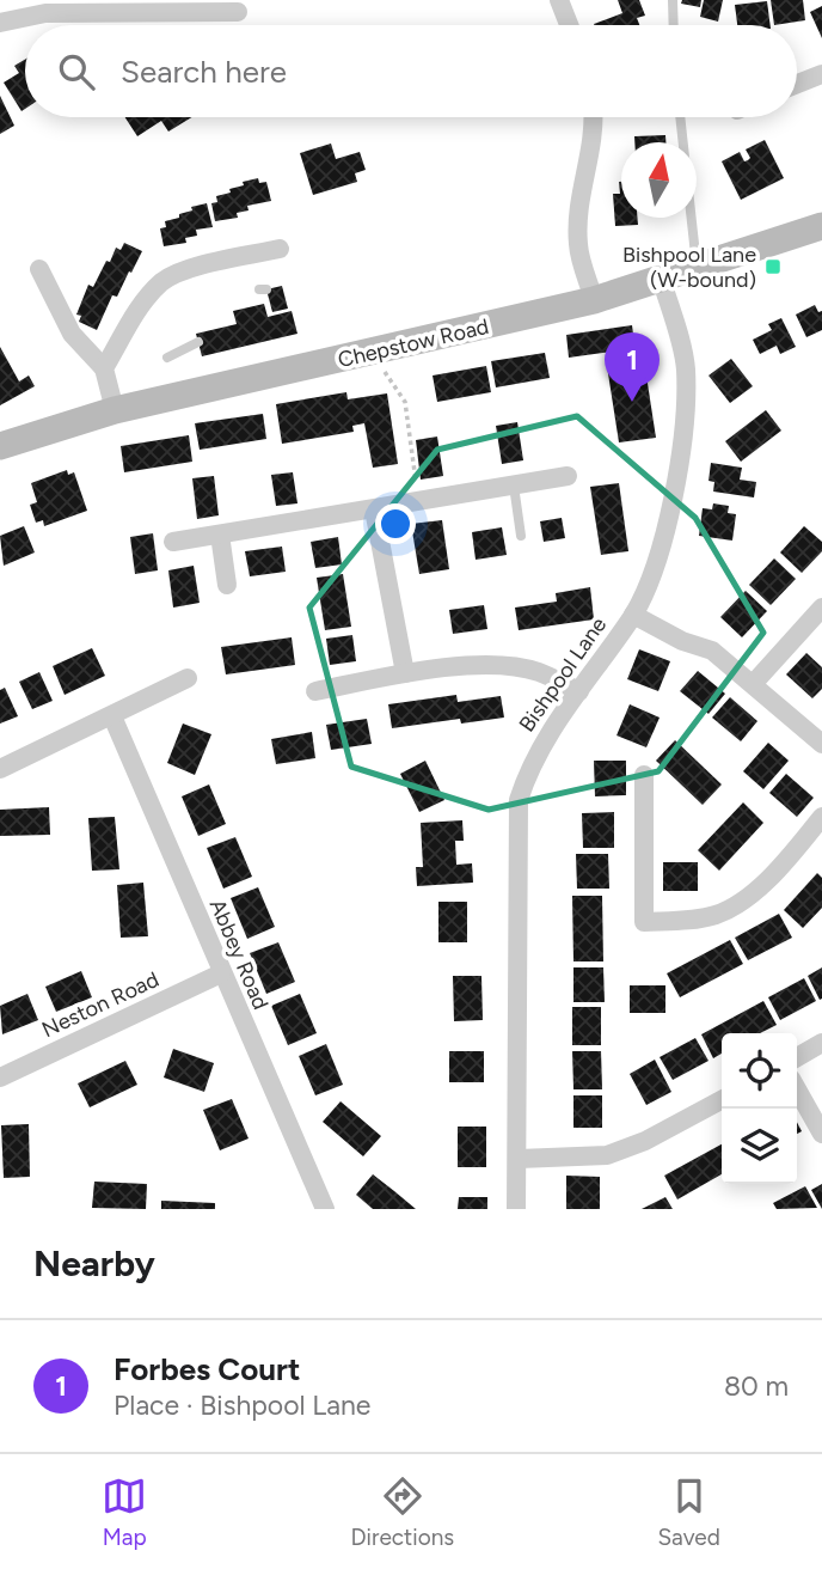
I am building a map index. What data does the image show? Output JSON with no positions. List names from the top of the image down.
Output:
{
  "streets": {
    "main road": ["Chepstow Road"],
    "street": ["Bishpool Lane", "Abbey Road", "Neston Road"]
  },
  "crossings": [
    ["Chepstow Road", "Bishpool Lane"],
    ["Abbey Road", "Neston Road"]
  ],
  "places": {
    "transit": ["Bishpool Lane (W-bound)"]
  },
  "north": "top",
  "page": {
    "search": "Search here",
    "pins": "1",
    "heading": "Nearby",
    "list": [
      {
        "mark": "1",
        "name": "Forbes Court",
        "note": "Place · Bishpool Lane",
        "value": "80 m"
      }
    ],
    "nav": ["Map", "Directions", "Saved"]
  }
}
